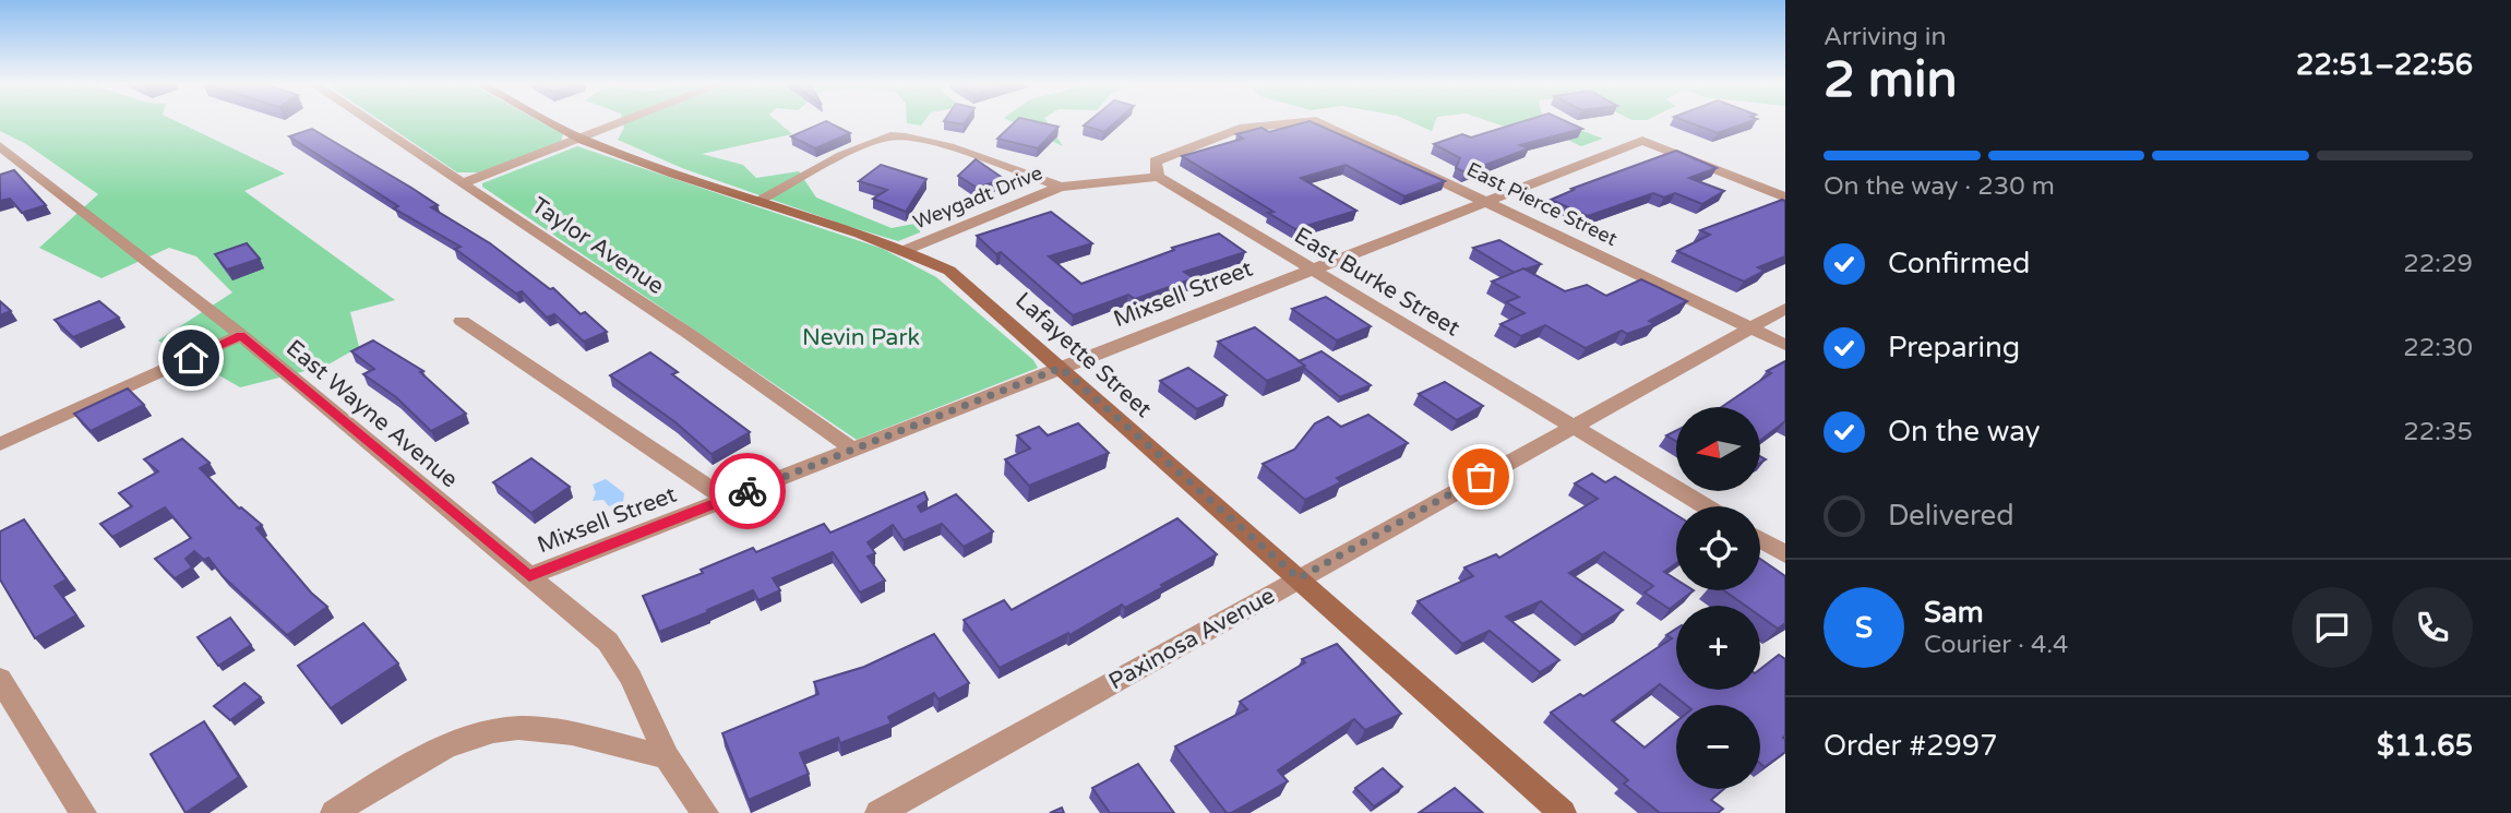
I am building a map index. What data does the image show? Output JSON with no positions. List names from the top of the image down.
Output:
{
  "streets": {
    "street": [
      "Weygadt Drive",
      "East Pierce Street",
      "Taylor Avenue",
      "East Burke Street",
      "Mixsell Street",
      "Lafayette Street",
      "East Wayne Avenue",
      "Paxinosa Avenue"
    ]
  },
  "crossings": [
    ["Weygadt Drive", "East Pierce Street"],
    ["Weygadt Drive", "East Burke Street"],
    ["Weygadt Drive", "Lafayette Street"],
    ["East Pierce Street", "East Burke Street"],
    ["East Pierce Street", "Mixsell Street"],
    ["East Pierce Street", "Paxinosa Avenue"],
    ["Taylor Avenue", "Mixsell Street"],
    ["East Burke Street", "Mixsell Street"],
    ["East Burke Street", "Paxinosa Avenue"],
    ["Mixsell Street", "Lafayette Street"],
    ["Mixsell Street", "East Wayne Avenue"],
    ["Lafayette Street", "Paxinosa Avenue"]
  ],
  "parks": ["Nevin Park"],
  "north": "left",
  "page": {
    "heading": ["2 min", "Arriving in", "22:51–22:56"],
    "panel": [
      "Sam",
      "Courier · 4.4",
      "Order #2997",
      "$11.65"
    ],
    "bar": "On the way · 230 m",
    "list": [
      ["Confirmed", "22:29"],
      ["Preparing", "22:30"],
      ["On the way", "22:35"],
      "Delivered"
    ],
    "map_buttons": ["+", "−"],
    "round": "S"
  }
}
